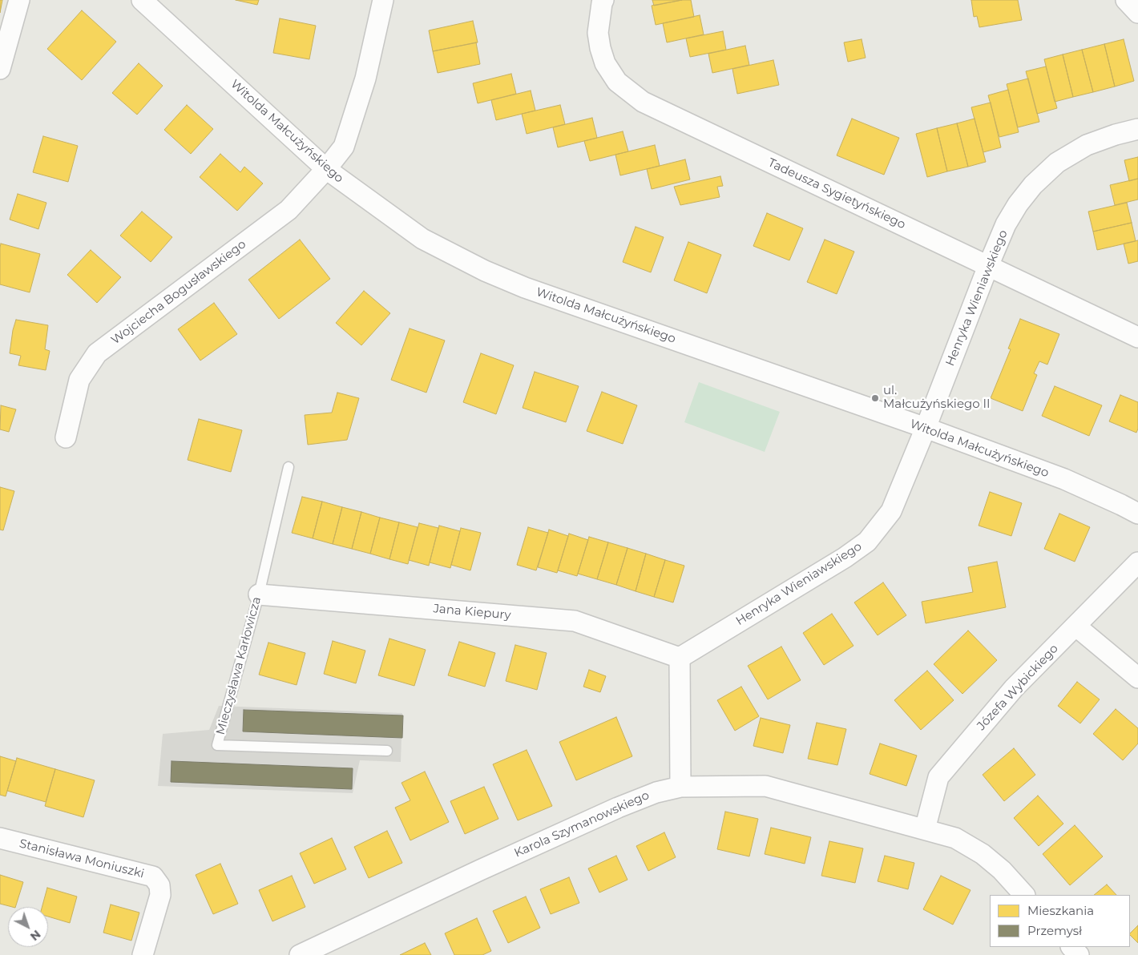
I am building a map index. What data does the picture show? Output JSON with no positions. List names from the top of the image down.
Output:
{
  "streets": {
    "street": [
      "Witolda Małcużyńskiego",
      "Tadeusza Sygietyńskiego",
      "Wojciecha Bogusławskiego",
      "Henryka Wieniawskiego",
      "Jana Kiepury",
      "Józefa Wybickiego",
      "Karola Szymanowskiego",
      "Stanisława Moniuszki"
    ],
    "lane": ["Mieczysława Karłowicza"]
  },
  "crossings": [
    ["Witolda Małcużyńskiego", "Wojciecha Bogusławskiego"],
    ["Witolda Małcużyńskiego", "Henryka Wieniawskiego"],
    ["Tadeusza Sygietyńskiego", "Henryka Wieniawskiego"],
    ["Henryka Wieniawskiego", "Jana Kiepury"],
    ["Jana Kiepury", "Mieczysława Karłowicza"],
    ["Józefa Wybickiego", "Karola Szymanowskiego"]
  ],
  "places": ["ul. Małcużyńskiego II"],
  "legend": ["Mieszkania", "Przemysł"],
  "north": "bottom right"
}
